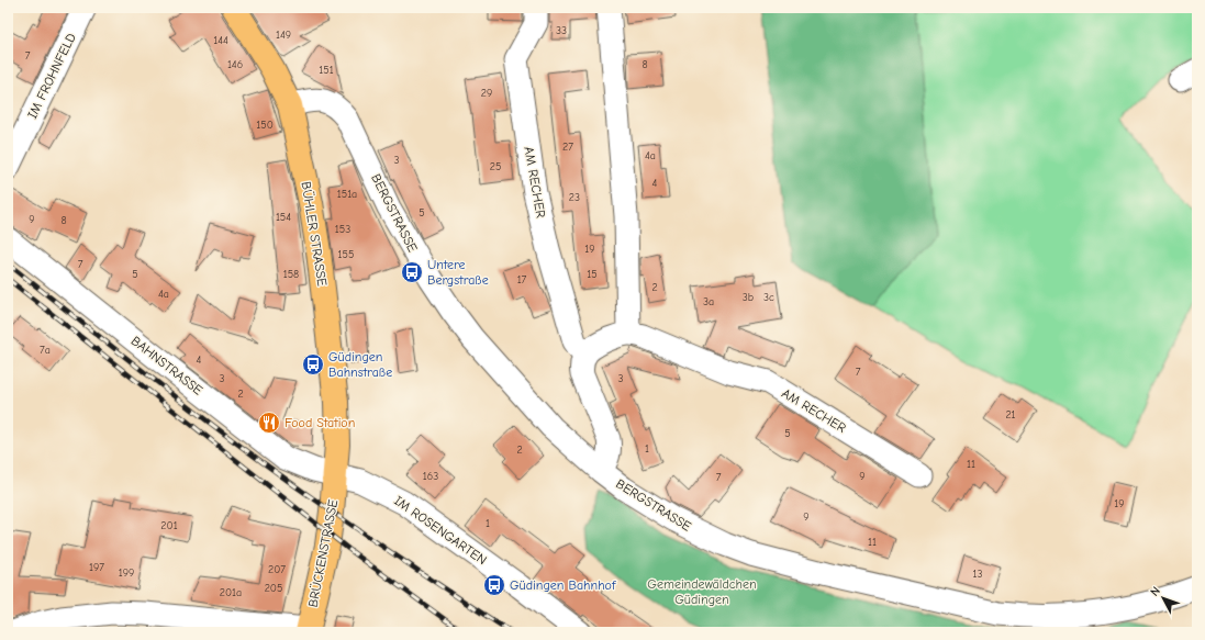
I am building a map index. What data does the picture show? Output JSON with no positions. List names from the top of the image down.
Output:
{
  "streets": {
    "main road": ["BÜHLER STRASSE", "BRÜCKENSTRASSE"],
    "street": [
      "IM FROHNFELD",
      "AM RECHER",
      "BERGSTRASSE",
      "BAHNSTRASSE",
      "IM ROSENGARTEN"
    ]
  },
  "crossings": [
    ["BERGSTRASSE", "BÜHLER STRASSE"],
    ["BÜHLER STRASSE", "BAHNSTRASSE"],
    ["BÜHLER STRASSE", "IM ROSENGARTEN"],
    ["BÜHLER STRASSE", "BRÜCKENSTRASSE"],
    ["BAHNSTRASSE", "IM ROSENGARTEN"],
    ["BAHNSTRASSE", "BRÜCKENSTRASSE"],
    ["IM ROSENGARTEN", "BRÜCKENSTRASSE"]
  ],
  "parks": ["Gemeindewäldchen Güdingen"],
  "places": {
    "bus stop": ["Untere Bergstraße", "Güdingen Bahnstraße", "Güdingen Bahnhof"],
    "restaurant": ["Food Station"]
  },
  "house_numbers": [
    "33",
    "149",
    "144",
    "7",
    "146",
    "8",
    "151",
    "29",
    "150",
    "27",
    "4a",
    "3",
    "25",
    "4",
    "151a",
    "23",
    "5",
    "154",
    "9",
    "8",
    "153",
    "19",
    "155",
    "7",
    "5",
    "158",
    "15",
    "17",
    "2",
    "4a",
    "3b",
    "3c",
    "3a",
    "7a",
    "4",
    "7",
    "3",
    "3",
    "2",
    "21",
    "5",
    "1",
    "2",
    "11",
    "163",
    "9",
    "7",
    "19",
    "9",
    "1",
    "201",
    "11",
    "197",
    "207",
    "199",
    "13",
    "205",
    "201a"
  ],
  "north": "top left"
}
